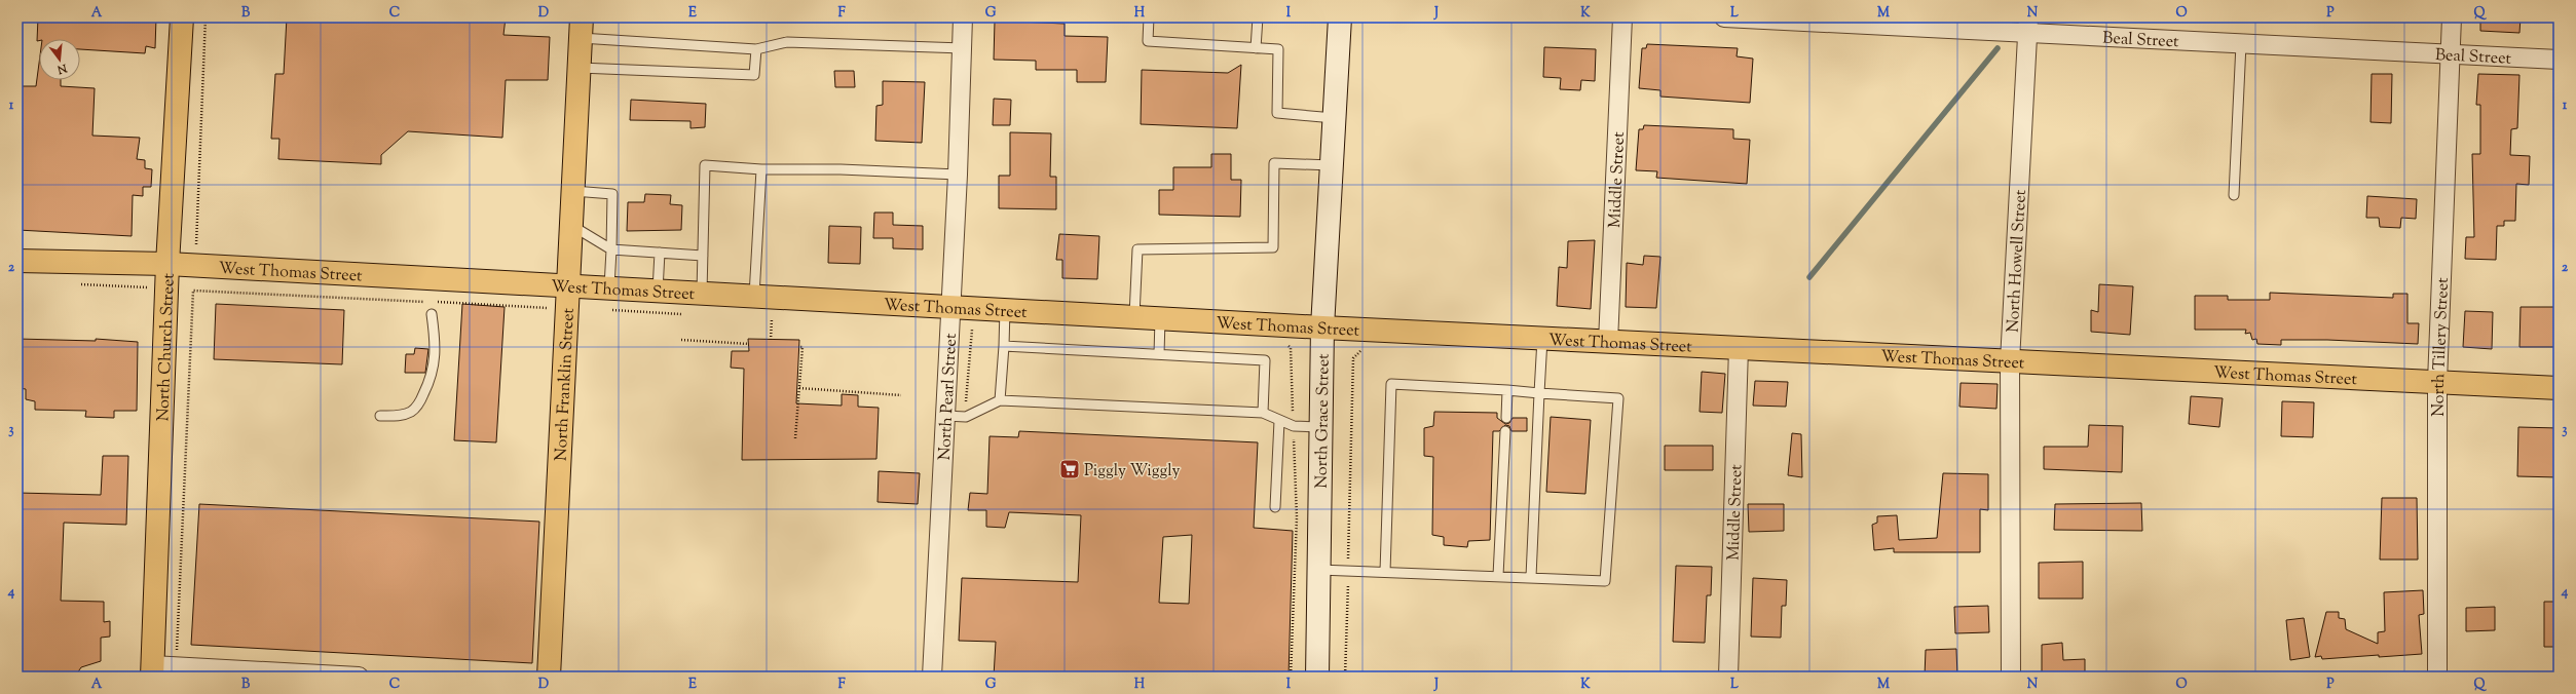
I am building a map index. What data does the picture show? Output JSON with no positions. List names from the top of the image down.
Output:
{
  "streets": {
    "main road": [
      "West Thomas Street",
      "North Church Street",
      "North Franklin Street",
      "North Grace Street"
    ],
    "street": [
      "Beal Street",
      "Middle Street",
      "North Howell Street",
      "North Tillery Street",
      "North Pearl Street"
    ]
  },
  "crossings": [
    ["Beal Street", "North Howell Street"],
    ["Beal Street", "North Tillery Street"],
    ["Middle Street", "West Thomas Street"],
    ["North Howell Street", "West Thomas Street"],
    ["West Thomas Street", "North Church Street"],
    ["West Thomas Street", "North Tillery Street"],
    ["West Thomas Street", "North Franklin Street"],
    ["West Thomas Street", "North Pearl Street"],
    ["West Thomas Street", "North Grace Street"]
  ],
  "places": {
    "supermarket": ["Piggly Wiggly"]
  },
  "north": "bottom",
  "grid": {
    "columns": [
      "A",
      "B",
      "C",
      "D",
      "E",
      "F",
      "G",
      "H",
      "I",
      "J",
      "K",
      "L",
      "M",
      "N",
      "O",
      "P",
      "Q"
    ],
    "rows": [
      "1",
      "2",
      "3",
      "4"
    ]
  }
}
